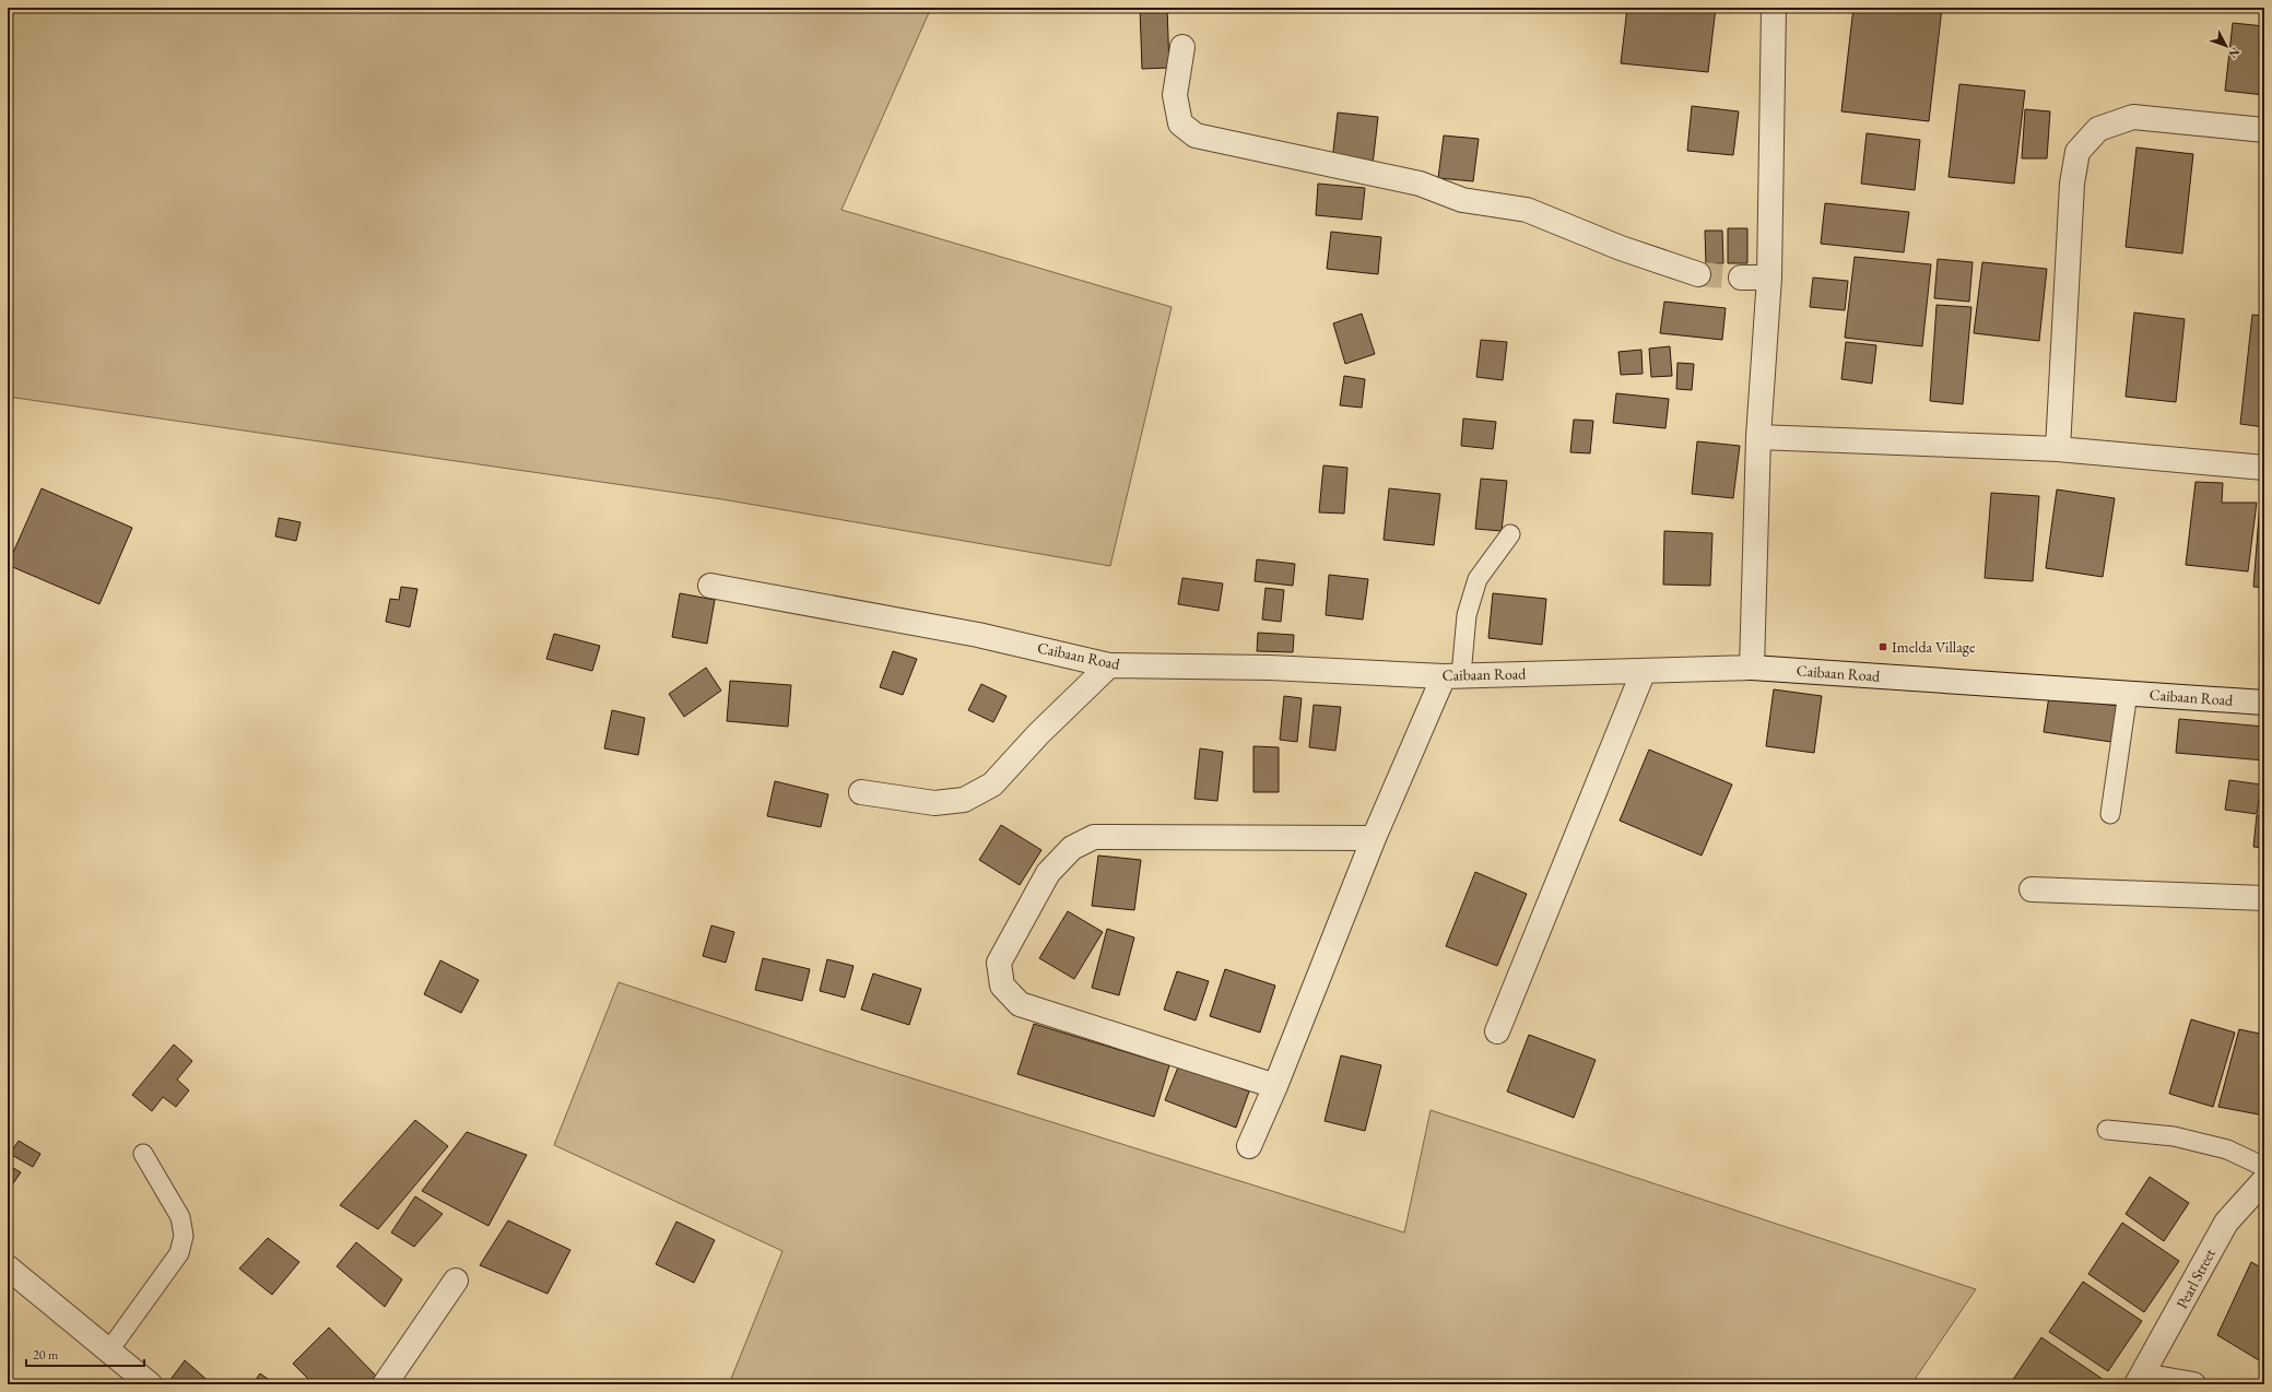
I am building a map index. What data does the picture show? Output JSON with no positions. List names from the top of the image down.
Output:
{
  "streets": {
    "street": ["Caibaan Road", "Pearl Street"]
  },
  "places": {
    "transit": ["Imelda Village"]
  },
  "scale_bar": "20 m",
  "north": "bottom right"
}
